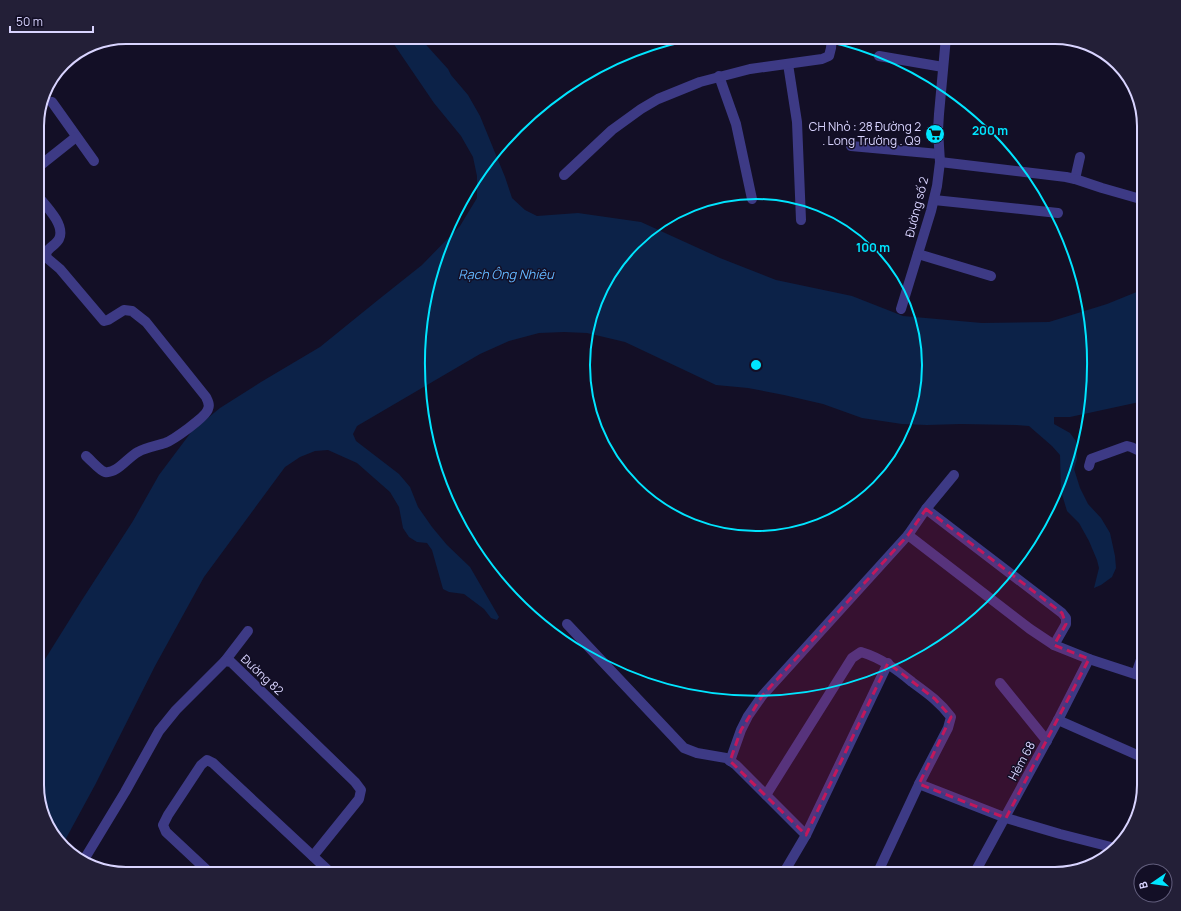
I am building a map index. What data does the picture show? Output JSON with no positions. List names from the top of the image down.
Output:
{
  "streets": {
    "street": ["Đường số 2", "Đường 82", "Hẻm 68"]
  },
  "water": ["Rạch Ông Nhiêu"],
  "places": {
    "supermarket": ["CH Nhỏ : 28 Đường 2 . Long Trường . Q9"]
  },
  "scale_bar": "50 m",
  "north": "left",
  "rings": ["200 m", "100 m"]
}
